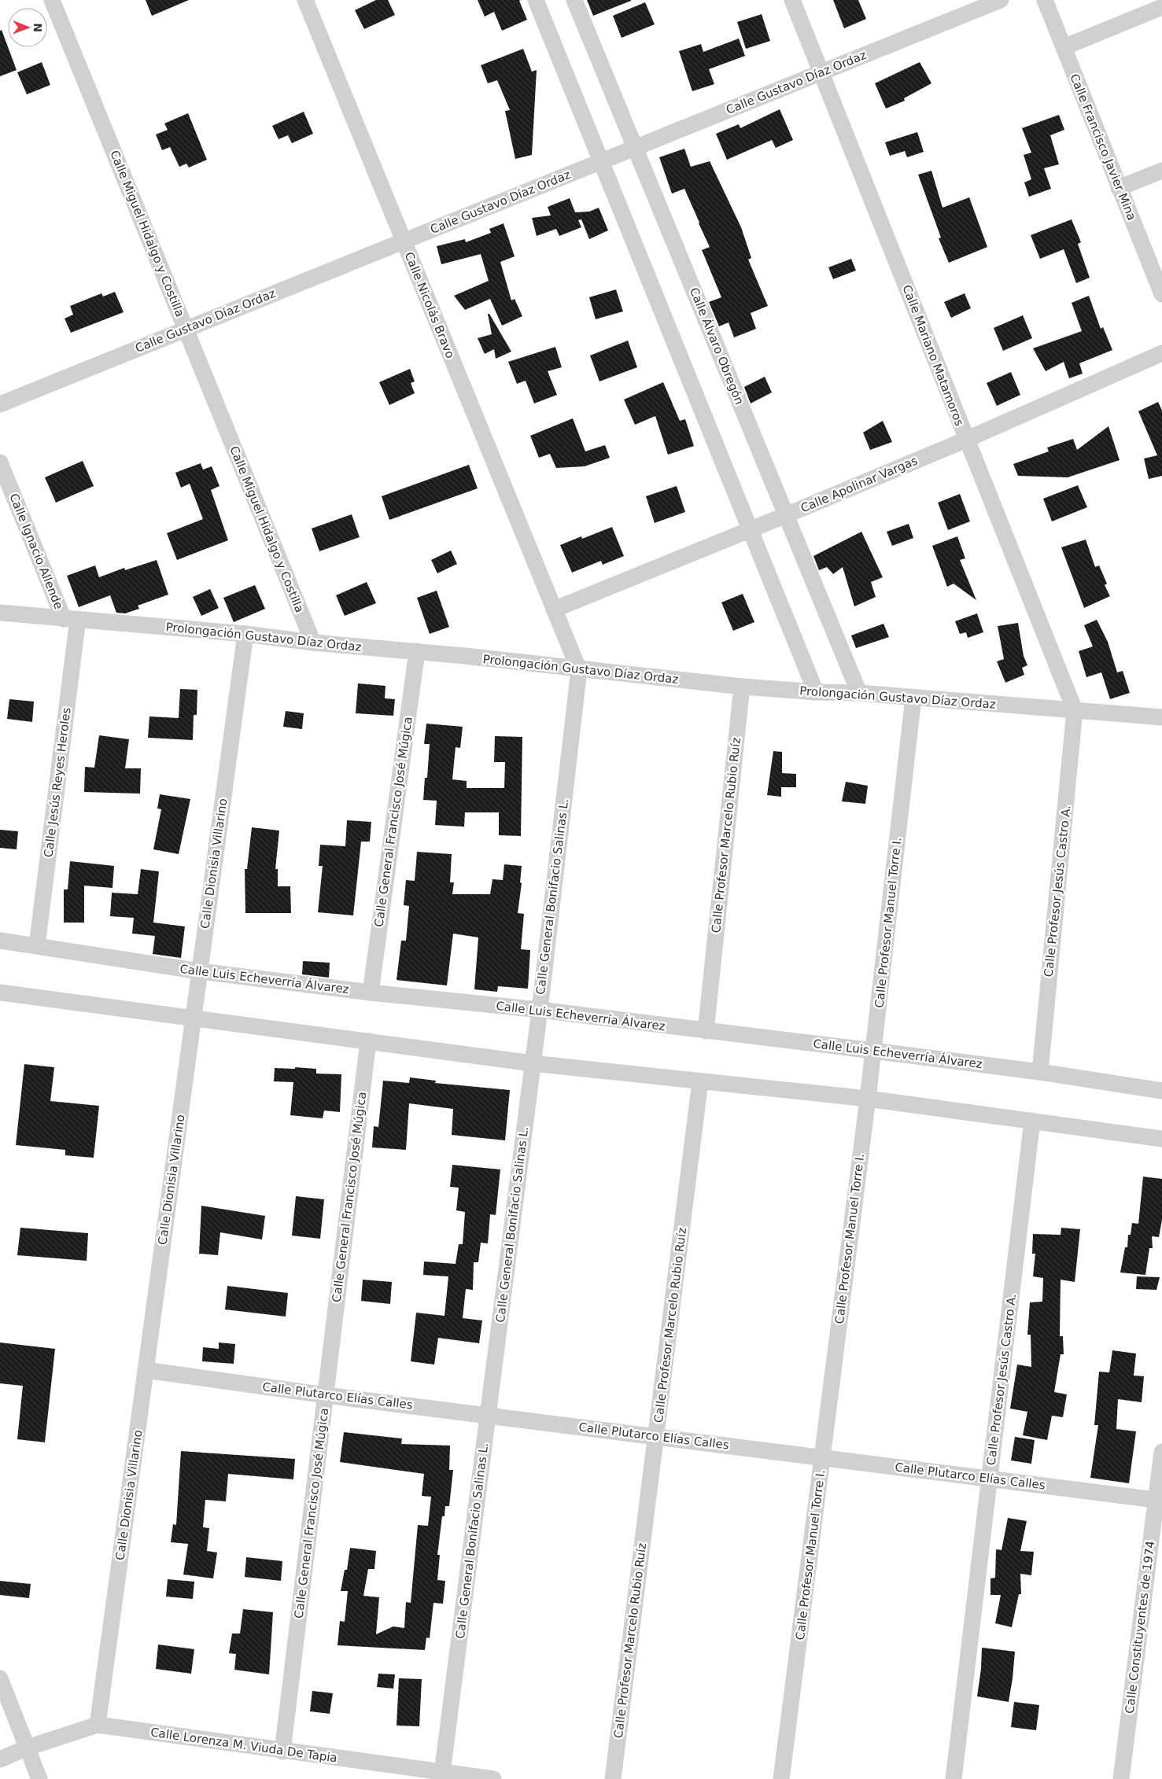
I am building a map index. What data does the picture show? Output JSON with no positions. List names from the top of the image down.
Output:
{
  "streets": {
    "street": [
      "Calle Gustavo Díaz Ordaz",
      "Calle Francisco Javier Mina",
      "Calle Miguel Hidalgo y Costilla",
      "Calle Nicolás Bravo",
      "Calle Álvaro Obregón",
      "Calle Mariano Matamoros",
      "Calle Apolinar Vargas",
      "Calle Ignacio Allende",
      "Prolongación Gustavo Díaz Ordaz",
      "Calle Jesús Reyes Heroles",
      "Calle General Francisco José Múgica",
      "Calle Profesor Marcelo Rubio Ruíz",
      "Calle Dionisia Villarino",
      "Calle Profesor Jesús Castro A.",
      "Calle General Bonifacio Salinas L.",
      "Calle Profesor Manuel Torre I.",
      "Calle Luis Echeverría Álvarez",
      "Calle Plutarco Elías Calles",
      "Calle Constituyentes de 1974",
      "Calle Lorenza M. Viuda De Tapia"
    ]
  },
  "crossings": [
    ["Calle Gustavo Díaz Ordaz", "Calle Miguel Hidalgo y Costilla"],
    ["Calle Gustavo Díaz Ordaz", "Calle Nicolás Bravo"],
    ["Calle Gustavo Díaz Ordaz", "Calle Álvaro Obregón"],
    ["Calle Gustavo Díaz Ordaz", "Calle Mariano Matamoros"],
    ["Calle Miguel Hidalgo y Costilla", "Prolongación Gustavo Díaz Ordaz"],
    ["Calle Nicolás Bravo", "Calle Apolinar Vargas"],
    ["Calle Nicolás Bravo", "Prolongación Gustavo Díaz Ordaz"],
    ["Calle Nicolás Bravo", "Calle General Bonifacio Salinas L."],
    ["Calle Álvaro Obregón", "Calle Apolinar Vargas"],
    ["Calle Álvaro Obregón", "Prolongación Gustavo Díaz Ordaz"],
    ["Calle Mariano Matamoros", "Calle Apolinar Vargas"],
    ["Calle Mariano Matamoros", "Prolongación Gustavo Díaz Ordaz"],
    ["Calle Mariano Matamoros", "Calle Profesor Jesús Castro A."],
    ["Calle Ignacio Allende", "Prolongación Gustavo Díaz Ordaz"],
    ["Calle Ignacio Allende", "Calle Jesús Reyes Heroles"],
    ["Prolongación Gustavo Díaz Ordaz", "Calle Jesús Reyes Heroles"],
    ["Prolongación Gustavo Díaz Ordaz", "Calle General Francisco José Múgica"],
    ["Prolongación Gustavo Díaz Ordaz", "Calle Profesor Marcelo Rubio Ruíz"],
    ["Prolongación Gustavo Díaz Ordaz", "Calle Dionisia Villarino"],
    ["Prolongación Gustavo Díaz Ordaz", "Calle Profesor Jesús Castro A."],
    ["Prolongación Gustavo Díaz Ordaz", "Calle General Bonifacio Salinas L."],
    ["Prolongación Gustavo Díaz Ordaz", "Calle Profesor Manuel Torre I."],
    ["Calle Jesús Reyes Heroles", "Calle Luis Echeverría Álvarez"],
    ["Calle General Francisco José Múgica", "Calle Luis Echeverría Álvarez"],
    ["Calle General Francisco José Múgica", "Calle Plutarco Elías Calles"],
    ["Calle General Francisco José Múgica", "Calle Lorenza M. Viuda De Tapia"],
    ["Calle Profesor Marcelo Rubio Ruíz", "Calle Luis Echeverría Álvarez"],
    ["Calle Profesor Marcelo Rubio Ruíz", "Calle Plutarco Elías Calles"],
    ["Calle Dionisia Villarino", "Calle Luis Echeverría Álvarez"],
    ["Calle Dionisia Villarino", "Calle Plutarco Elías Calles"],
    ["Calle Dionisia Villarino", "Calle Lorenza M. Viuda De Tapia"],
    ["Calle Profesor Jesús Castro A.", "Calle Luis Echeverría Álvarez"],
    ["Calle Profesor Jesús Castro A.", "Calle Plutarco Elías Calles"],
    ["Calle General Bonifacio Salinas L.", "Calle Luis Echeverría Álvarez"],
    ["Calle General Bonifacio Salinas L.", "Calle Plutarco Elías Calles"],
    ["Calle General Bonifacio Salinas L.", "Calle Lorenza M. Viuda De Tapia"],
    ["Calle Profesor Manuel Torre I.", "Calle Luis Echeverría Álvarez"],
    ["Calle Profesor Manuel Torre I.", "Calle Plutarco Elías Calles"],
    ["Calle Plutarco Elías Calles", "Calle Constituyentes de 1974"]
  ],
  "north": "right"
}
